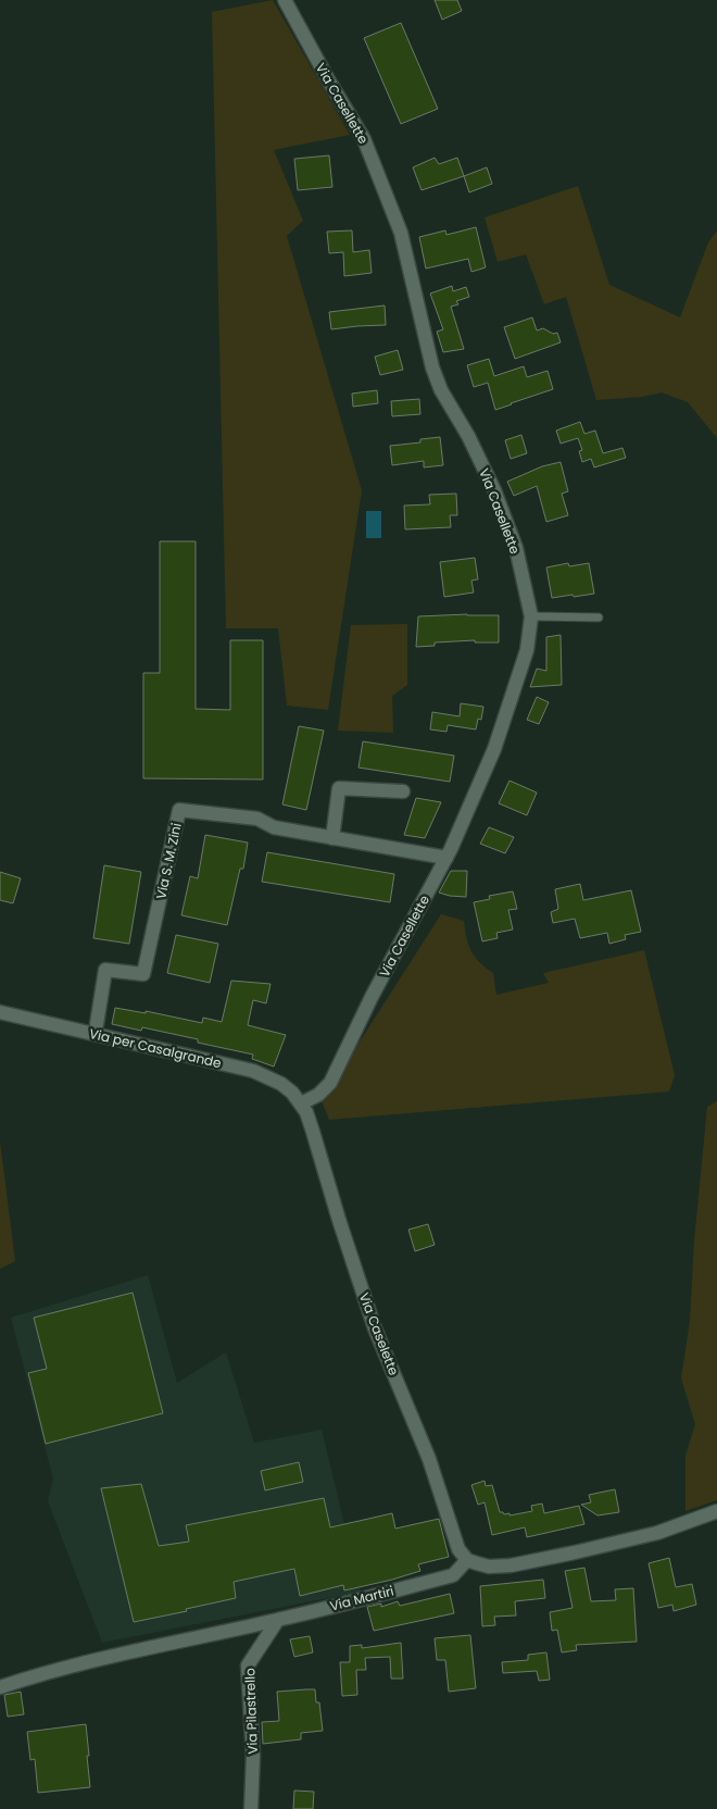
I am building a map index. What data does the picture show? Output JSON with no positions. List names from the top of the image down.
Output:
{
  "streets": {
    "street": [
      "Via Casellette",
      "Via S. M. Zini",
      "Via per Casalgrande",
      "Via Caselette",
      "Via Martiri",
      "Via Pilastrello"
    ]
  },
  "crossings": [
    ["Via Casellette", "Via S. M. Zini"],
    ["Via Casellette", "Via per Casalgrande"],
    ["Via Casellette", "Via Caselette"],
    ["Via per Casalgrande", "Via Caselette"],
    ["Via Caselette", "Via Martiri"],
    ["Via Martiri", "Via Pilastrello"]
  ]
}
